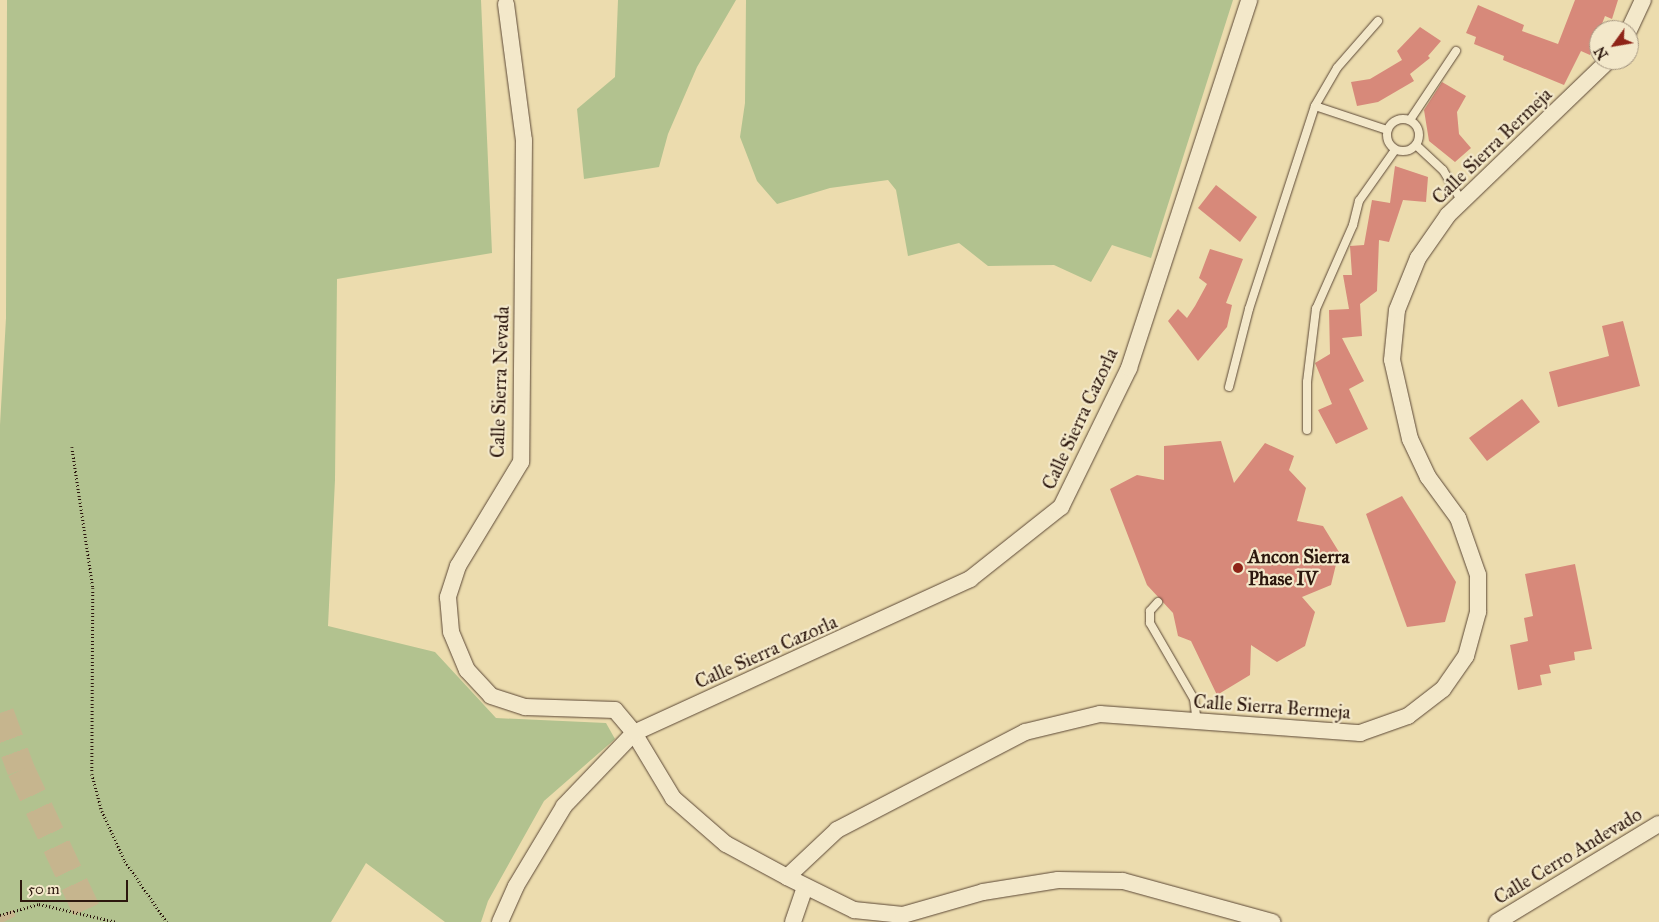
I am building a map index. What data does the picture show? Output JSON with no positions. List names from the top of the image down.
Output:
{
  "streets": {
    "street": [
      "Calle Sierra Bermeja",
      "Calle Sierra Nevada",
      "Calle Sierra Cazorla",
      "Calle Cerro Andevado"
    ]
  },
  "crossings": [
    ["Calle Sierra Nevada", "Calle Sierra Cazorla"]
  ],
  "places": ["Ancon Sierra Phase IV"],
  "scale_bar": "50 m",
  "north": "bottom left"
}
